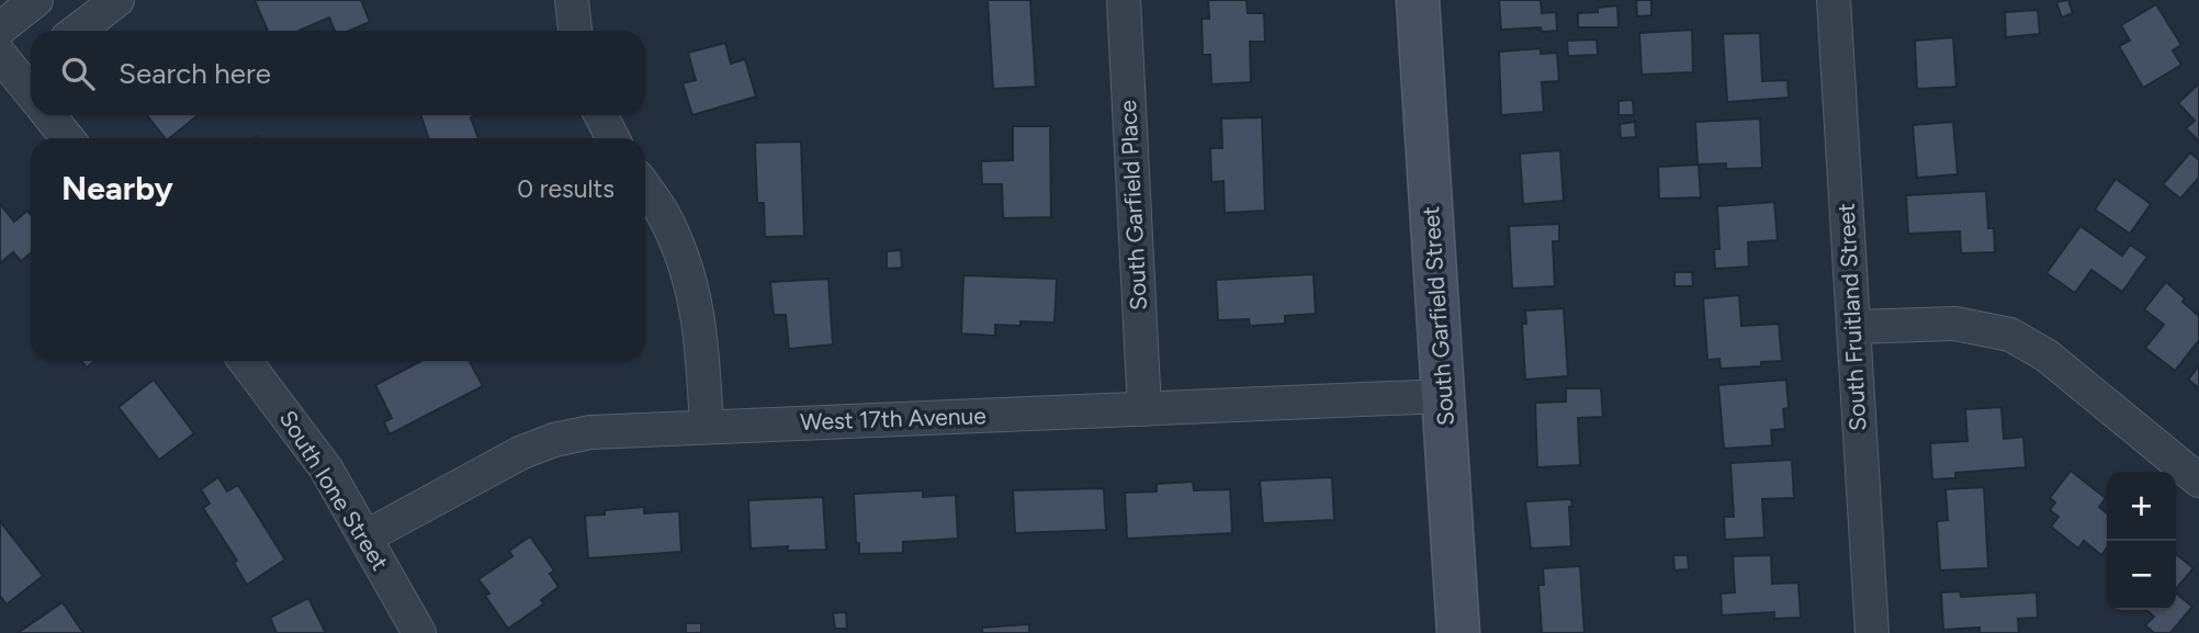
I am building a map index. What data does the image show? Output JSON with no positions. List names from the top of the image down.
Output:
{
  "streets": {
    "street": [
      "South Garfield Place",
      "South Garfield Street",
      "South Fruitland Street",
      "West 17th Avenue",
      "South Ione Street"
    ]
  },
  "crossings": [
    ["South Garfield Place", "West 17th Avenue"],
    ["South Garfield Street", "West 17th Avenue"],
    ["West 17th Avenue", "South Ione Street"]
  ],
  "page": {
    "search": "Search here",
    "heading": ["Nearby", "0 results"],
    "map_buttons": ["+", "−"]
  }
}
